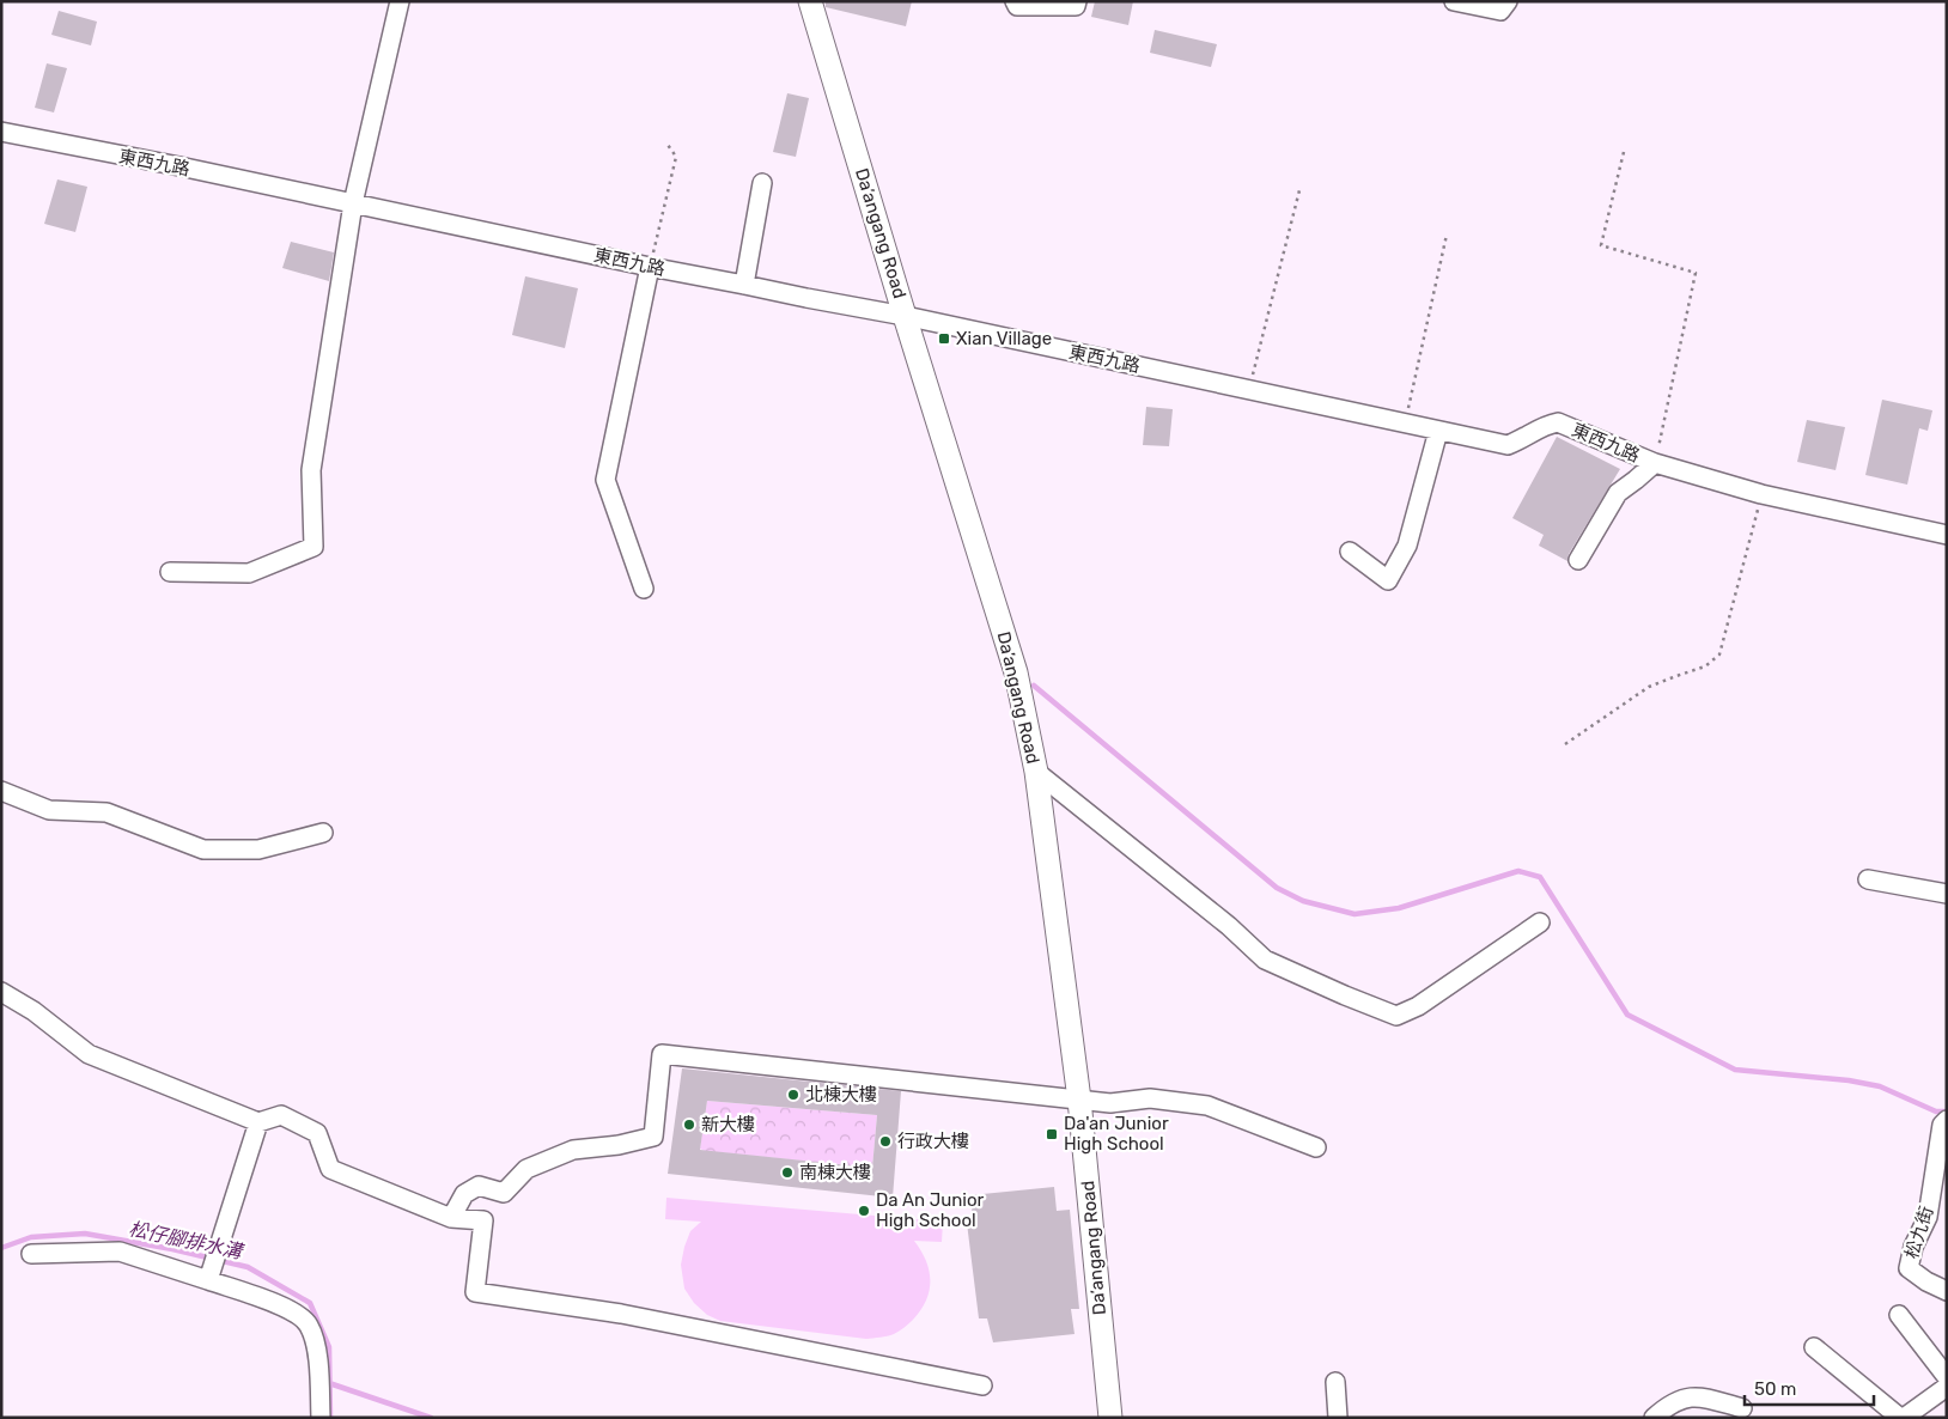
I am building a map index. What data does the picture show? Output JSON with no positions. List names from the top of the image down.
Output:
{
  "streets": {
    "main road": ["Da’angang Road"],
    "street": ["東西九路", "松九街"]
  },
  "crossings": [
    ["東西九路", "Da’angang Road"]
  ],
  "water": ["松仔腳排水溝"],
  "places": {
    "transit": ["Xian Village", "Da'an Junior High School"],
    "other": [
      "北棟大樓",
      "新大樓",
      "行政大樓",
      "南棟大樓",
      "Da An Junior High School"
    ]
  },
  "scale_bar": "50 m"
}
